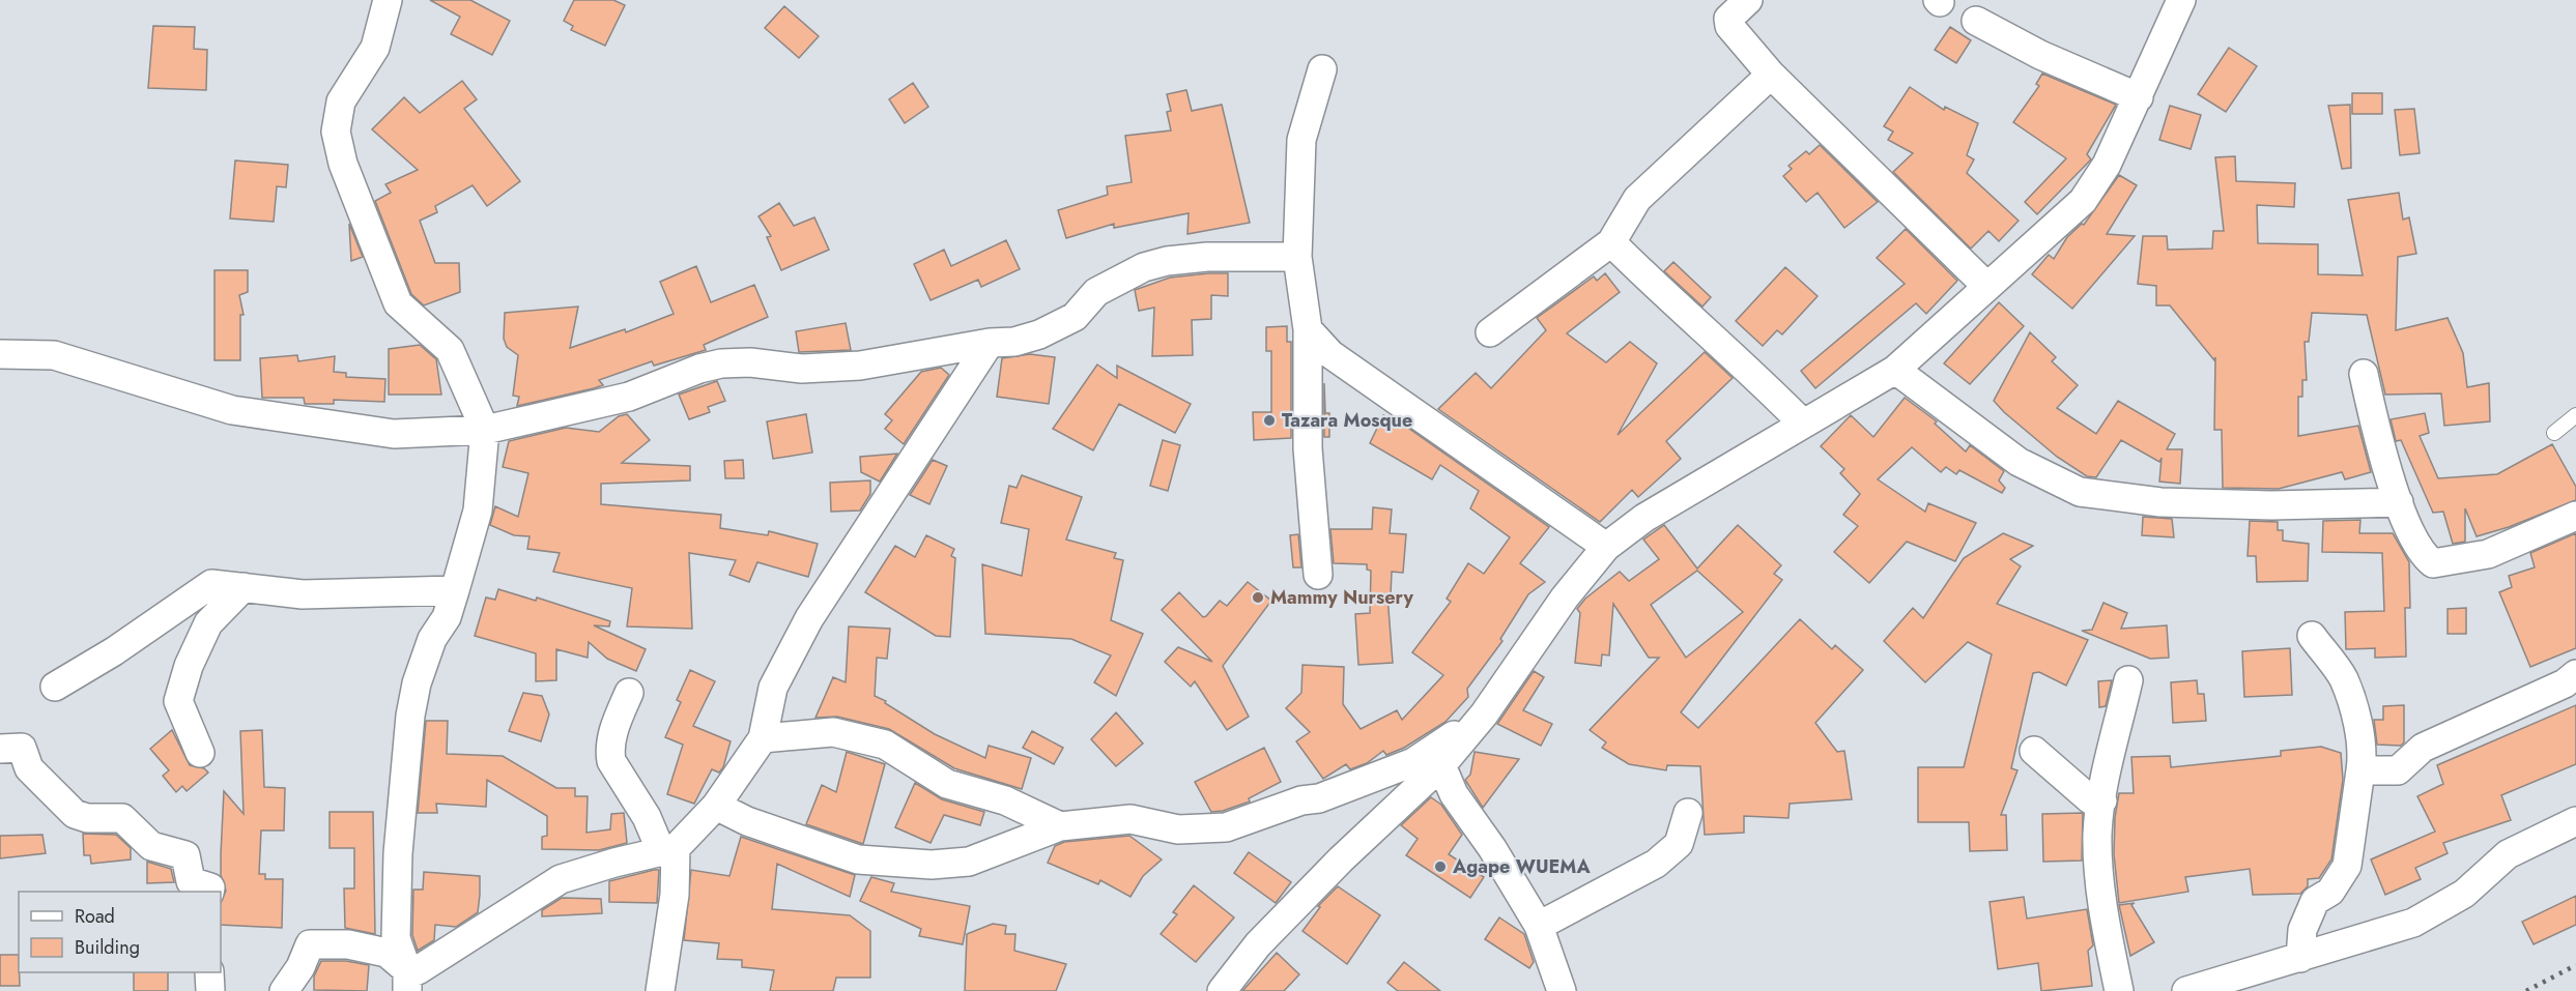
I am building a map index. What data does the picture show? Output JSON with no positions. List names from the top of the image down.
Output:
{
  "places": ["Tazara Mosque", "Mammy Nursery", "Agape WUEMA"],
  "legend": ["Road", "Building"]
}
